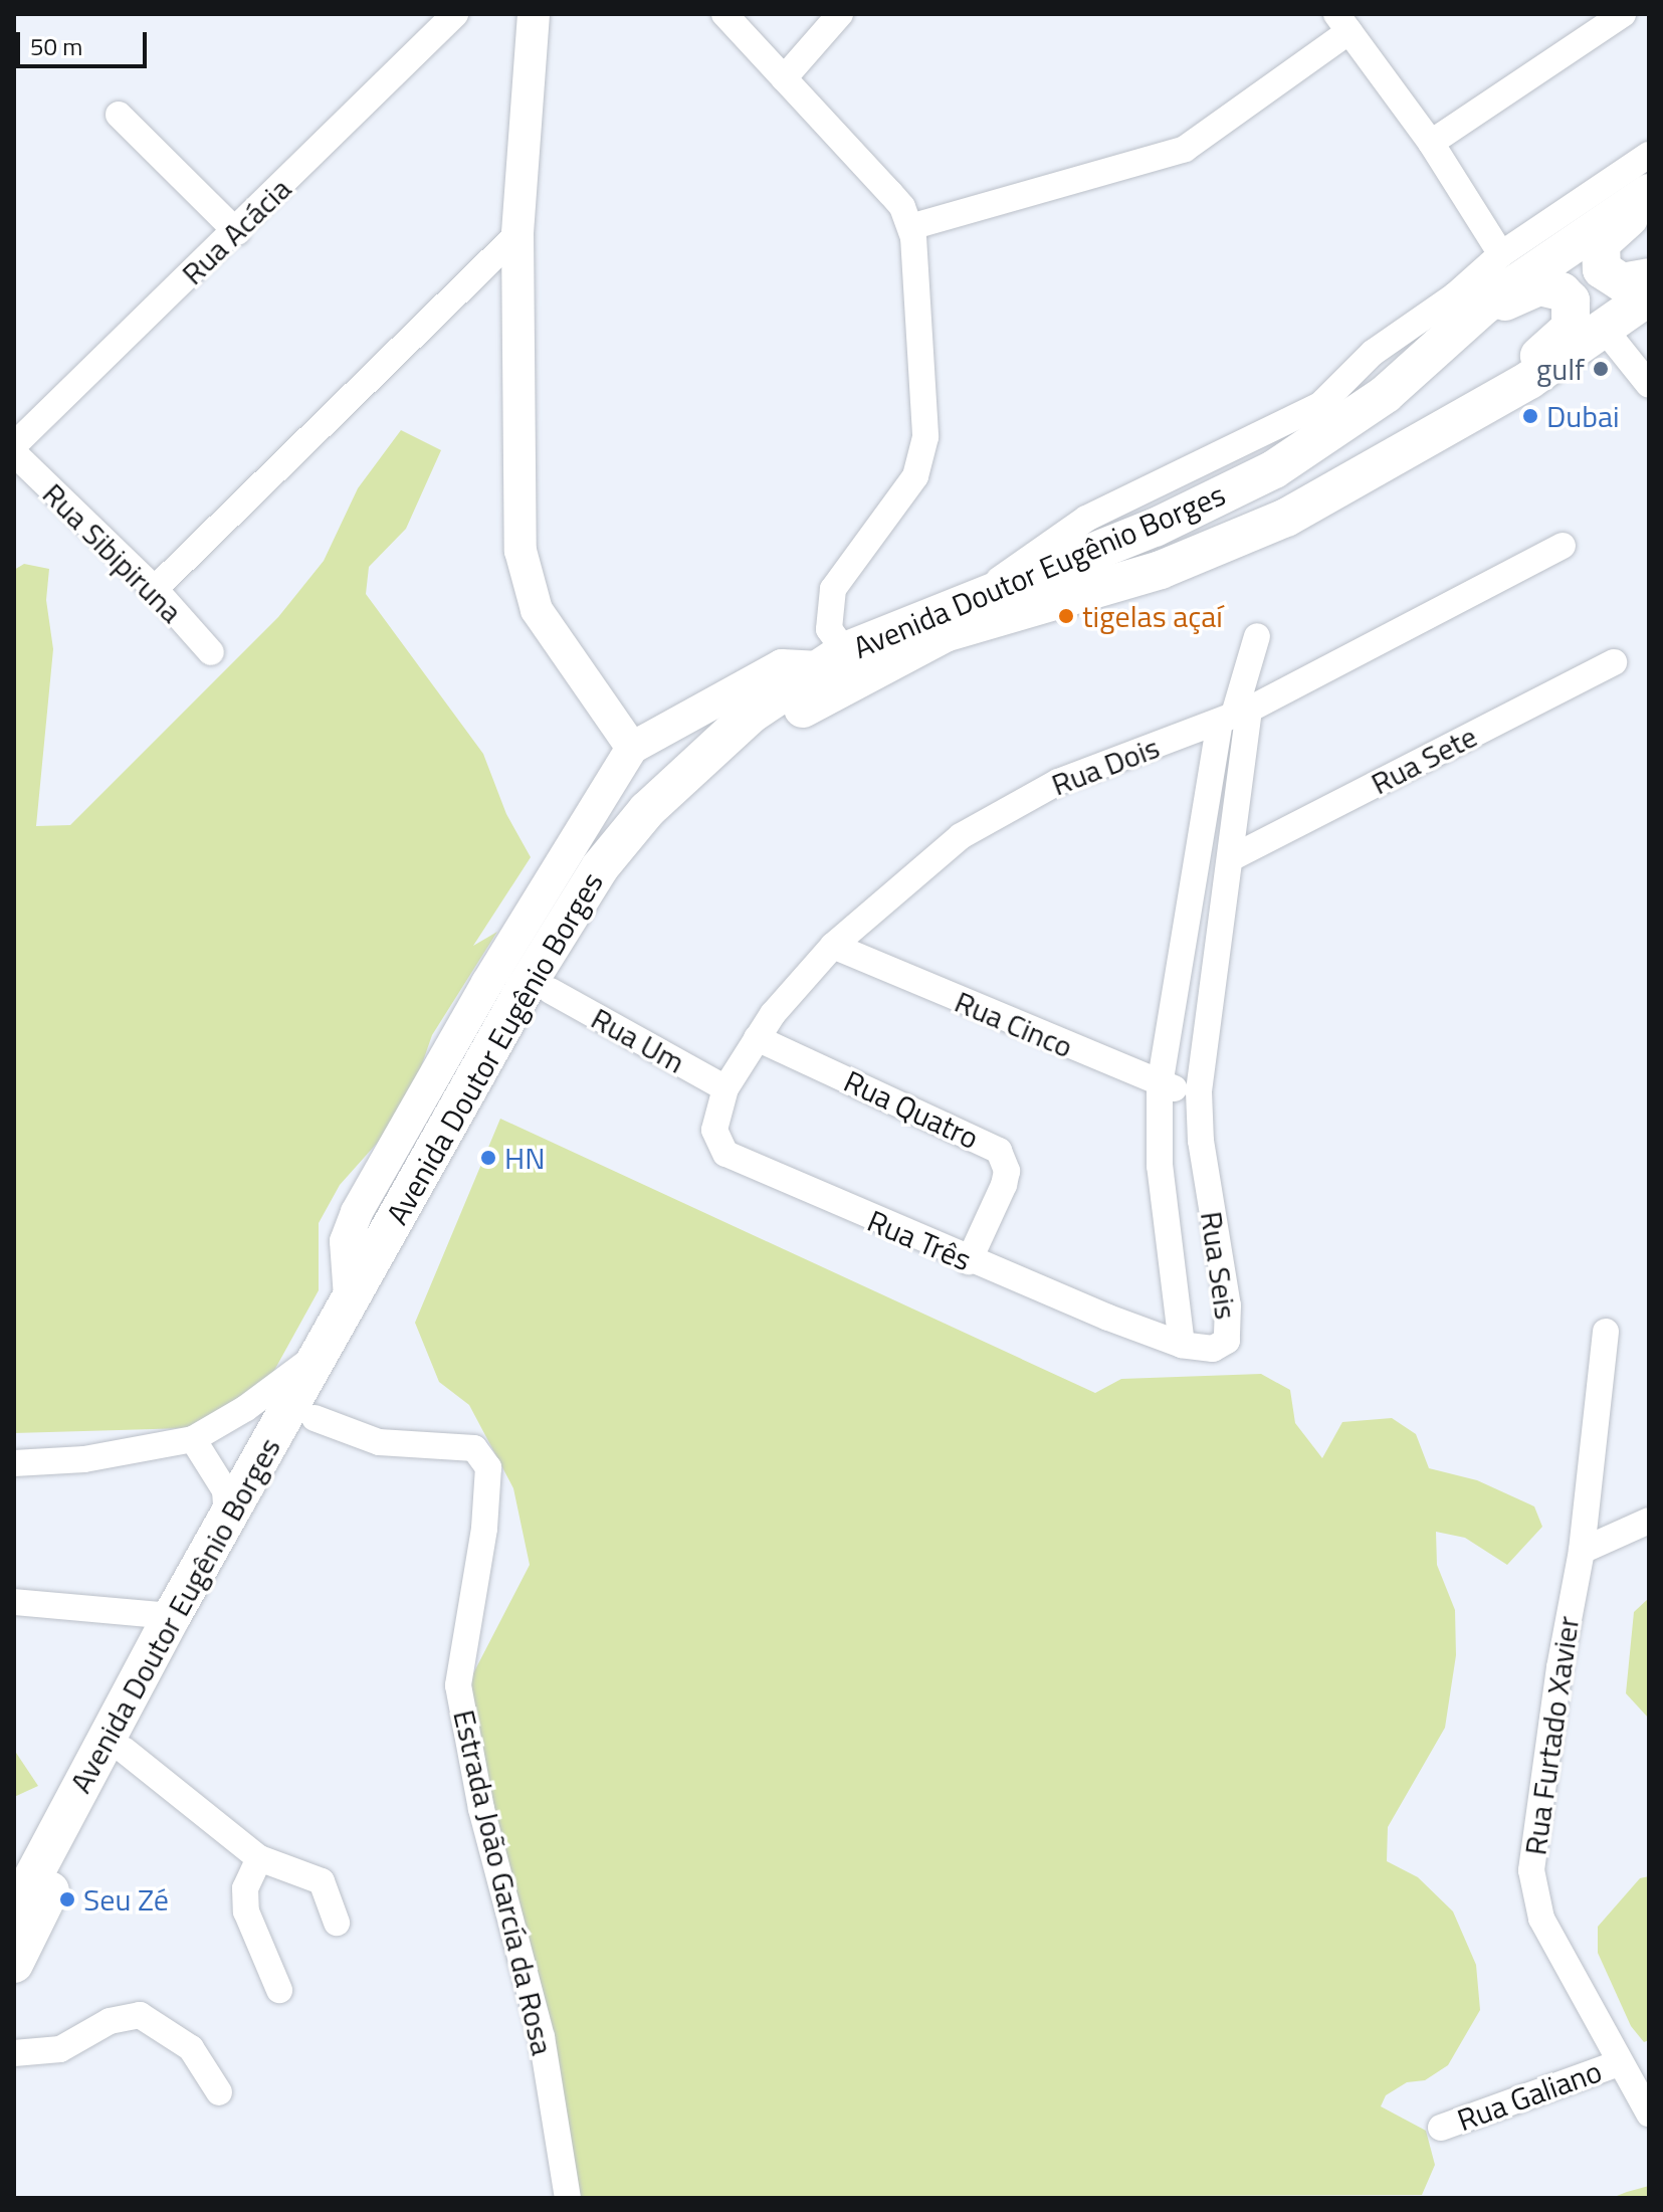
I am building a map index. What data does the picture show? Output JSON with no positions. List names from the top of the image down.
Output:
{
  "streets": {
    "highway": ["Avenida Doutor Eugênio Borges"],
    "street": [
      "Rua Acácia",
      "Rua Sibipiruna",
      "Rua Sete",
      "Rua Dois",
      "Rua Cinco",
      "Rua Um",
      "Rua Quatro",
      "Rua Três",
      "Rua Seis",
      "Rua Furtado Xavier",
      "Estrada João García da Rosa",
      "Rua Galiano"
    ]
  },
  "crossings": [
    ["Avenida Doutor Eugênio Borges", "Rua Um"],
    ["Avenida Doutor Eugênio Borges", "Estrada João García da Rosa"],
    ["Rua Sete", "Rua Seis"],
    ["Rua Dois", "Rua Cinco"],
    ["Rua Dois", "Rua Um"],
    ["Rua Dois", "Rua Quatro"],
    ["Rua Dois", "Rua Três"],
    ["Rua Dois", "Rua Seis"],
    ["Rua Cinco", "Rua Seis"],
    ["Rua Um", "Rua Três"],
    ["Rua Quatro", "Rua Três"],
    ["Rua Três", "Rua Seis"],
    ["Rua Furtado Xavier", "Rua Galiano"]
  ],
  "places": [
    "gulf",
    "Dubai",
    "tigelas açaí",
    "HN",
    "Seu Zé"
  ],
  "scale_bar": "50 m"
}
